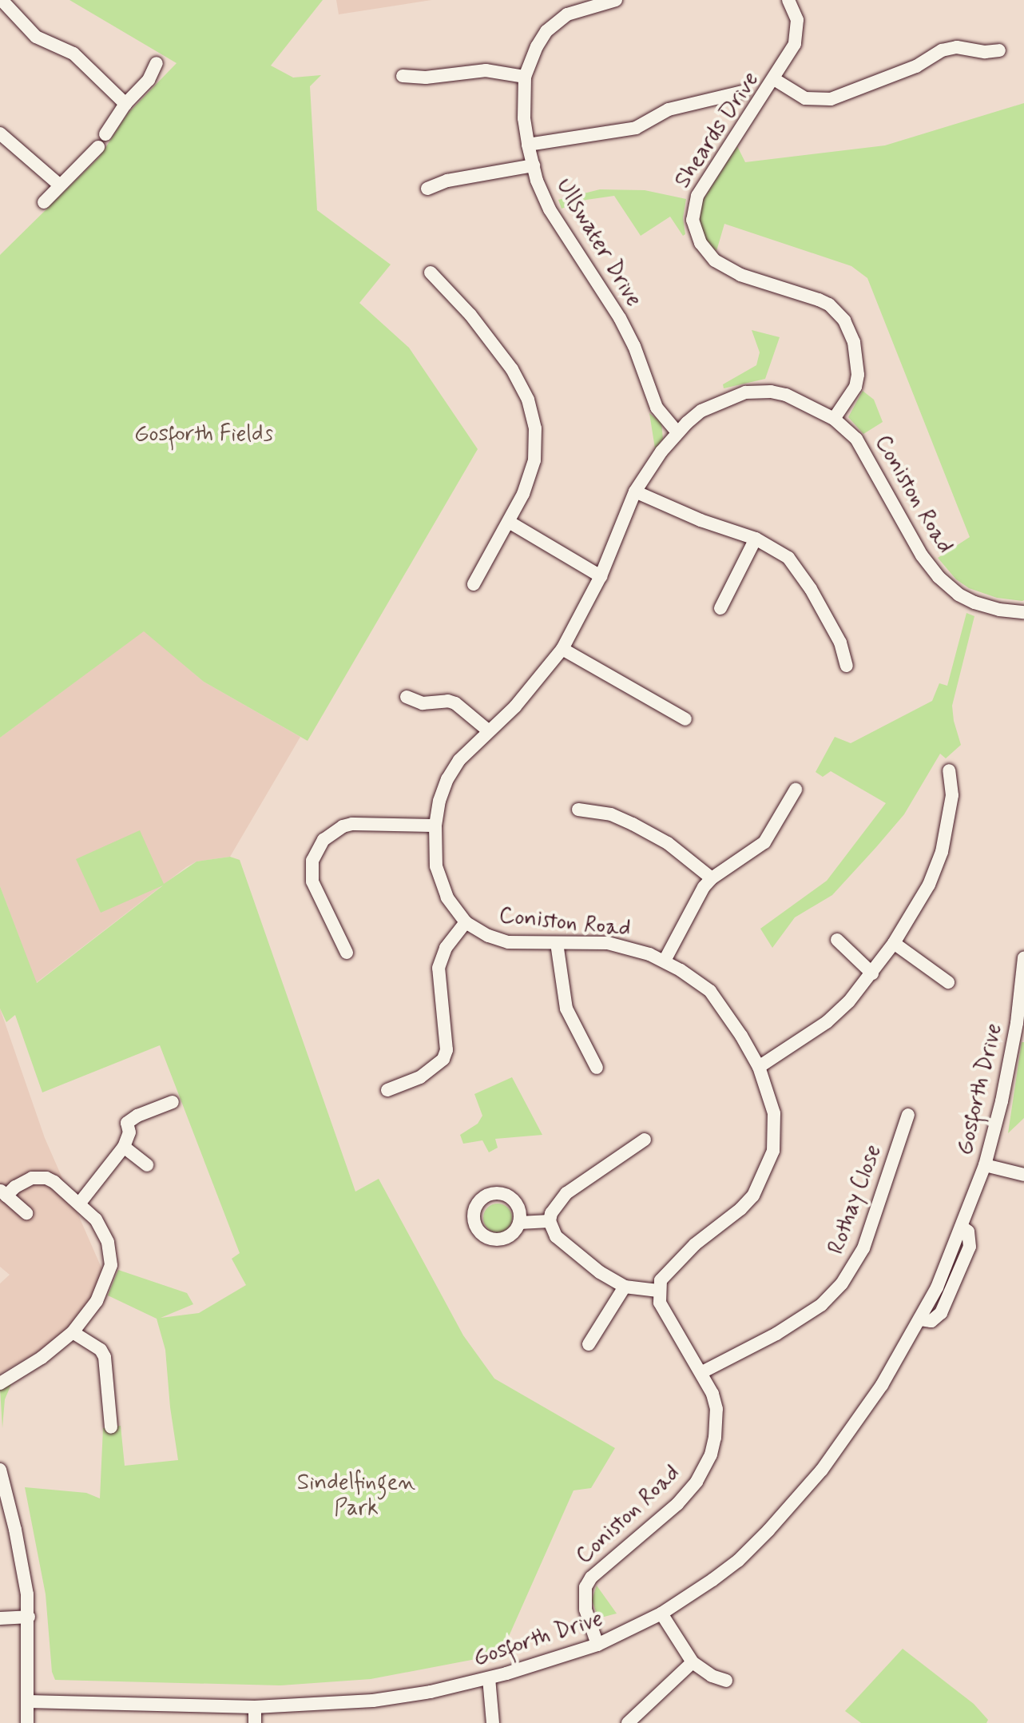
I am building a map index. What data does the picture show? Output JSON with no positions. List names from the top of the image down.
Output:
{
  "streets": {
    "street": [
      "Sheards Drive",
      "Ullswater Drive",
      "Coniston Road",
      "Gosforth Drive",
      "Rothay Close"
    ]
  },
  "crossings": [
    ["Sheards Drive", "Coniston Road"],
    ["Ullswater Drive", "Coniston Road"],
    ["Coniston Road", "Gosforth Drive"],
    ["Coniston Road", "Rothay Close"]
  ],
  "parks": ["Gosforth Fields", "Sindelfingen Park"]
}
